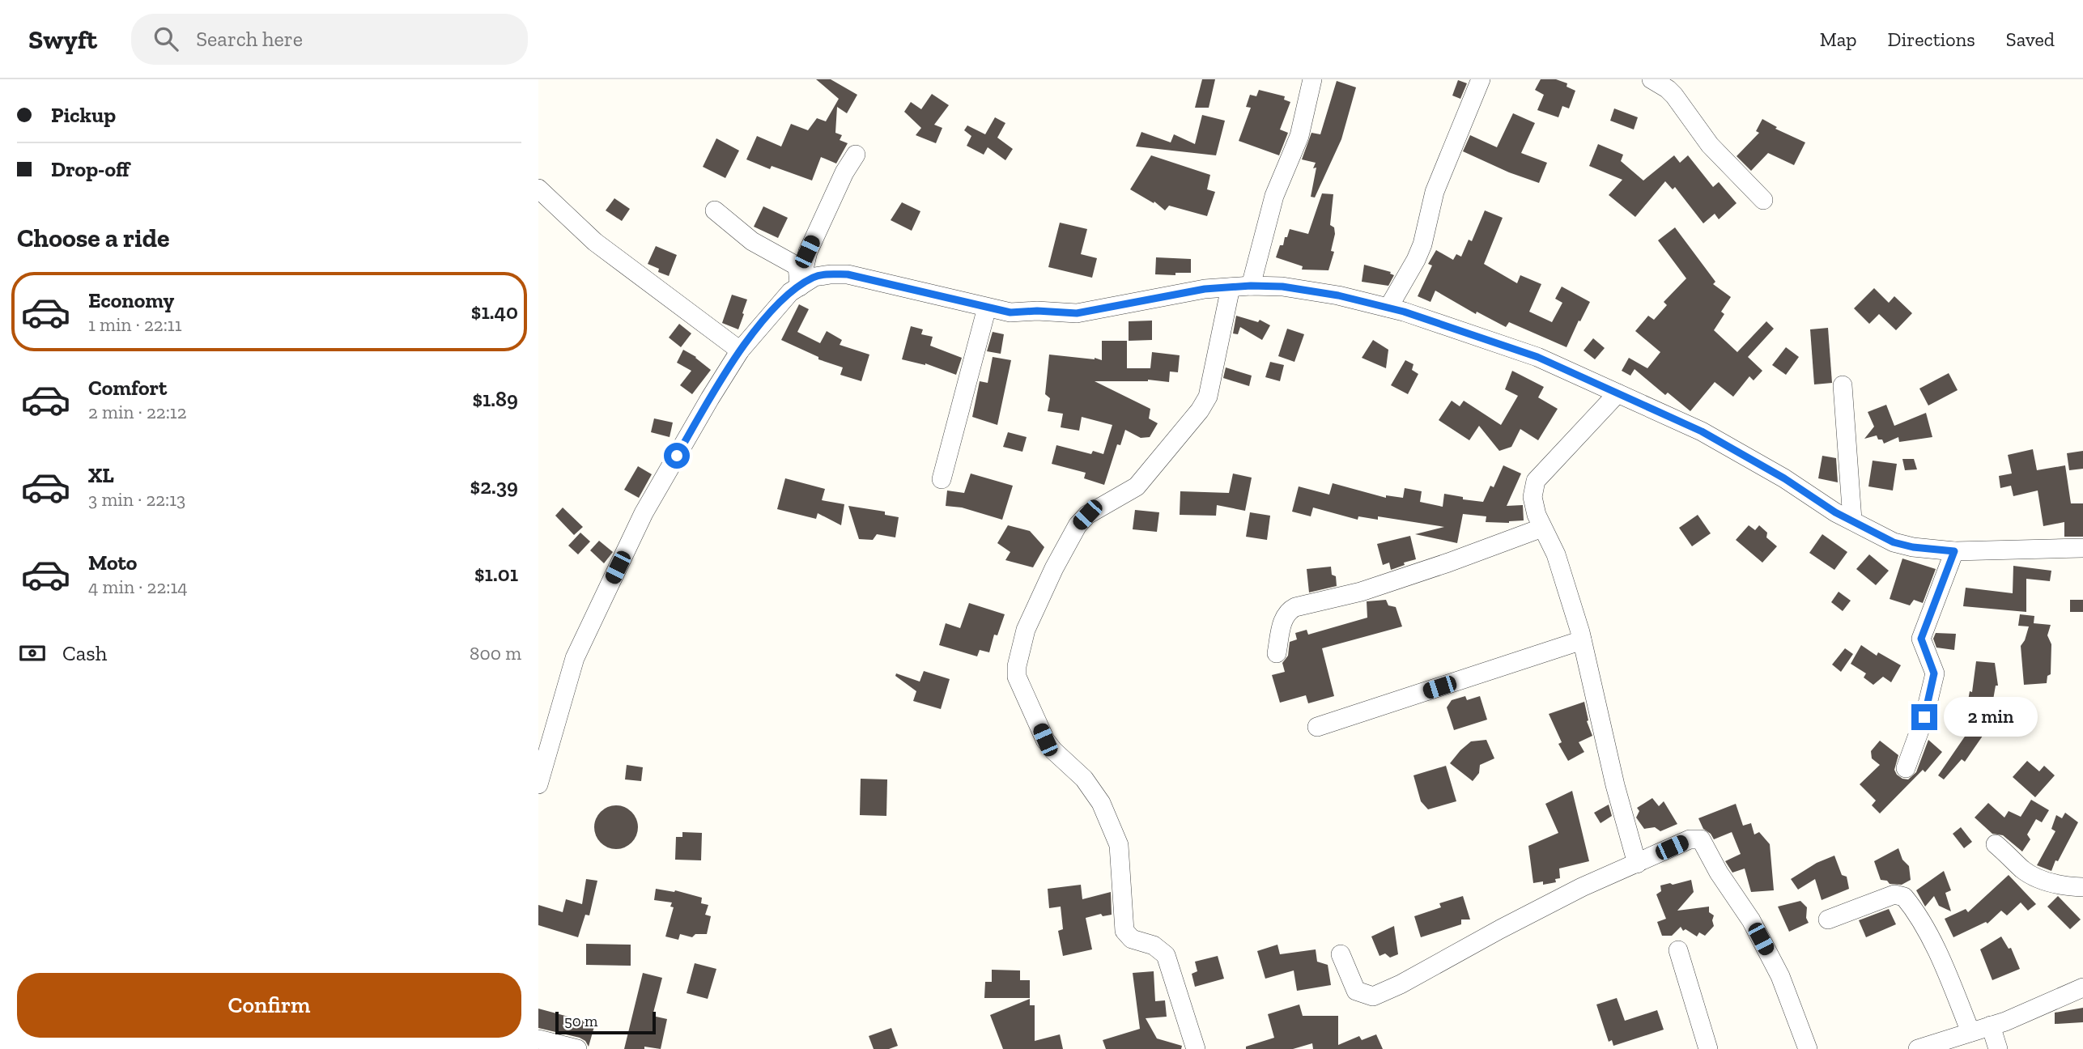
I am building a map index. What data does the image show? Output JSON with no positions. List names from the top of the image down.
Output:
{
  "scale_bar": "50 m",
  "page": {
    "header": "Swyft",
    "search": "Search here",
    "nav": ["Map", "Directions", "Saved"],
    "banner": ["Pickup", "Drop-off"],
    "heading": "Choose a ride",
    "list": [
      {
        "name": "Economy",
        "note": "1 min · 22:11",
        "value": "$1.40"
      },
      {
        "name": "Comfort",
        "note": "2 min · 22:12",
        "value": "$1.89"
      },
      {
        "name": "XL",
        "note": "3 min · 22:13",
        "value": "$2.39"
      },
      {
        "name": "Moto",
        "note": "4 min · 22:14",
        "value": "$1.01"
      }
    ],
    "pay": ["Cash", "800 m"],
    "bubble": "2 min",
    "buttons": "Confirm",
    "scale": "50 m"
  }
}
